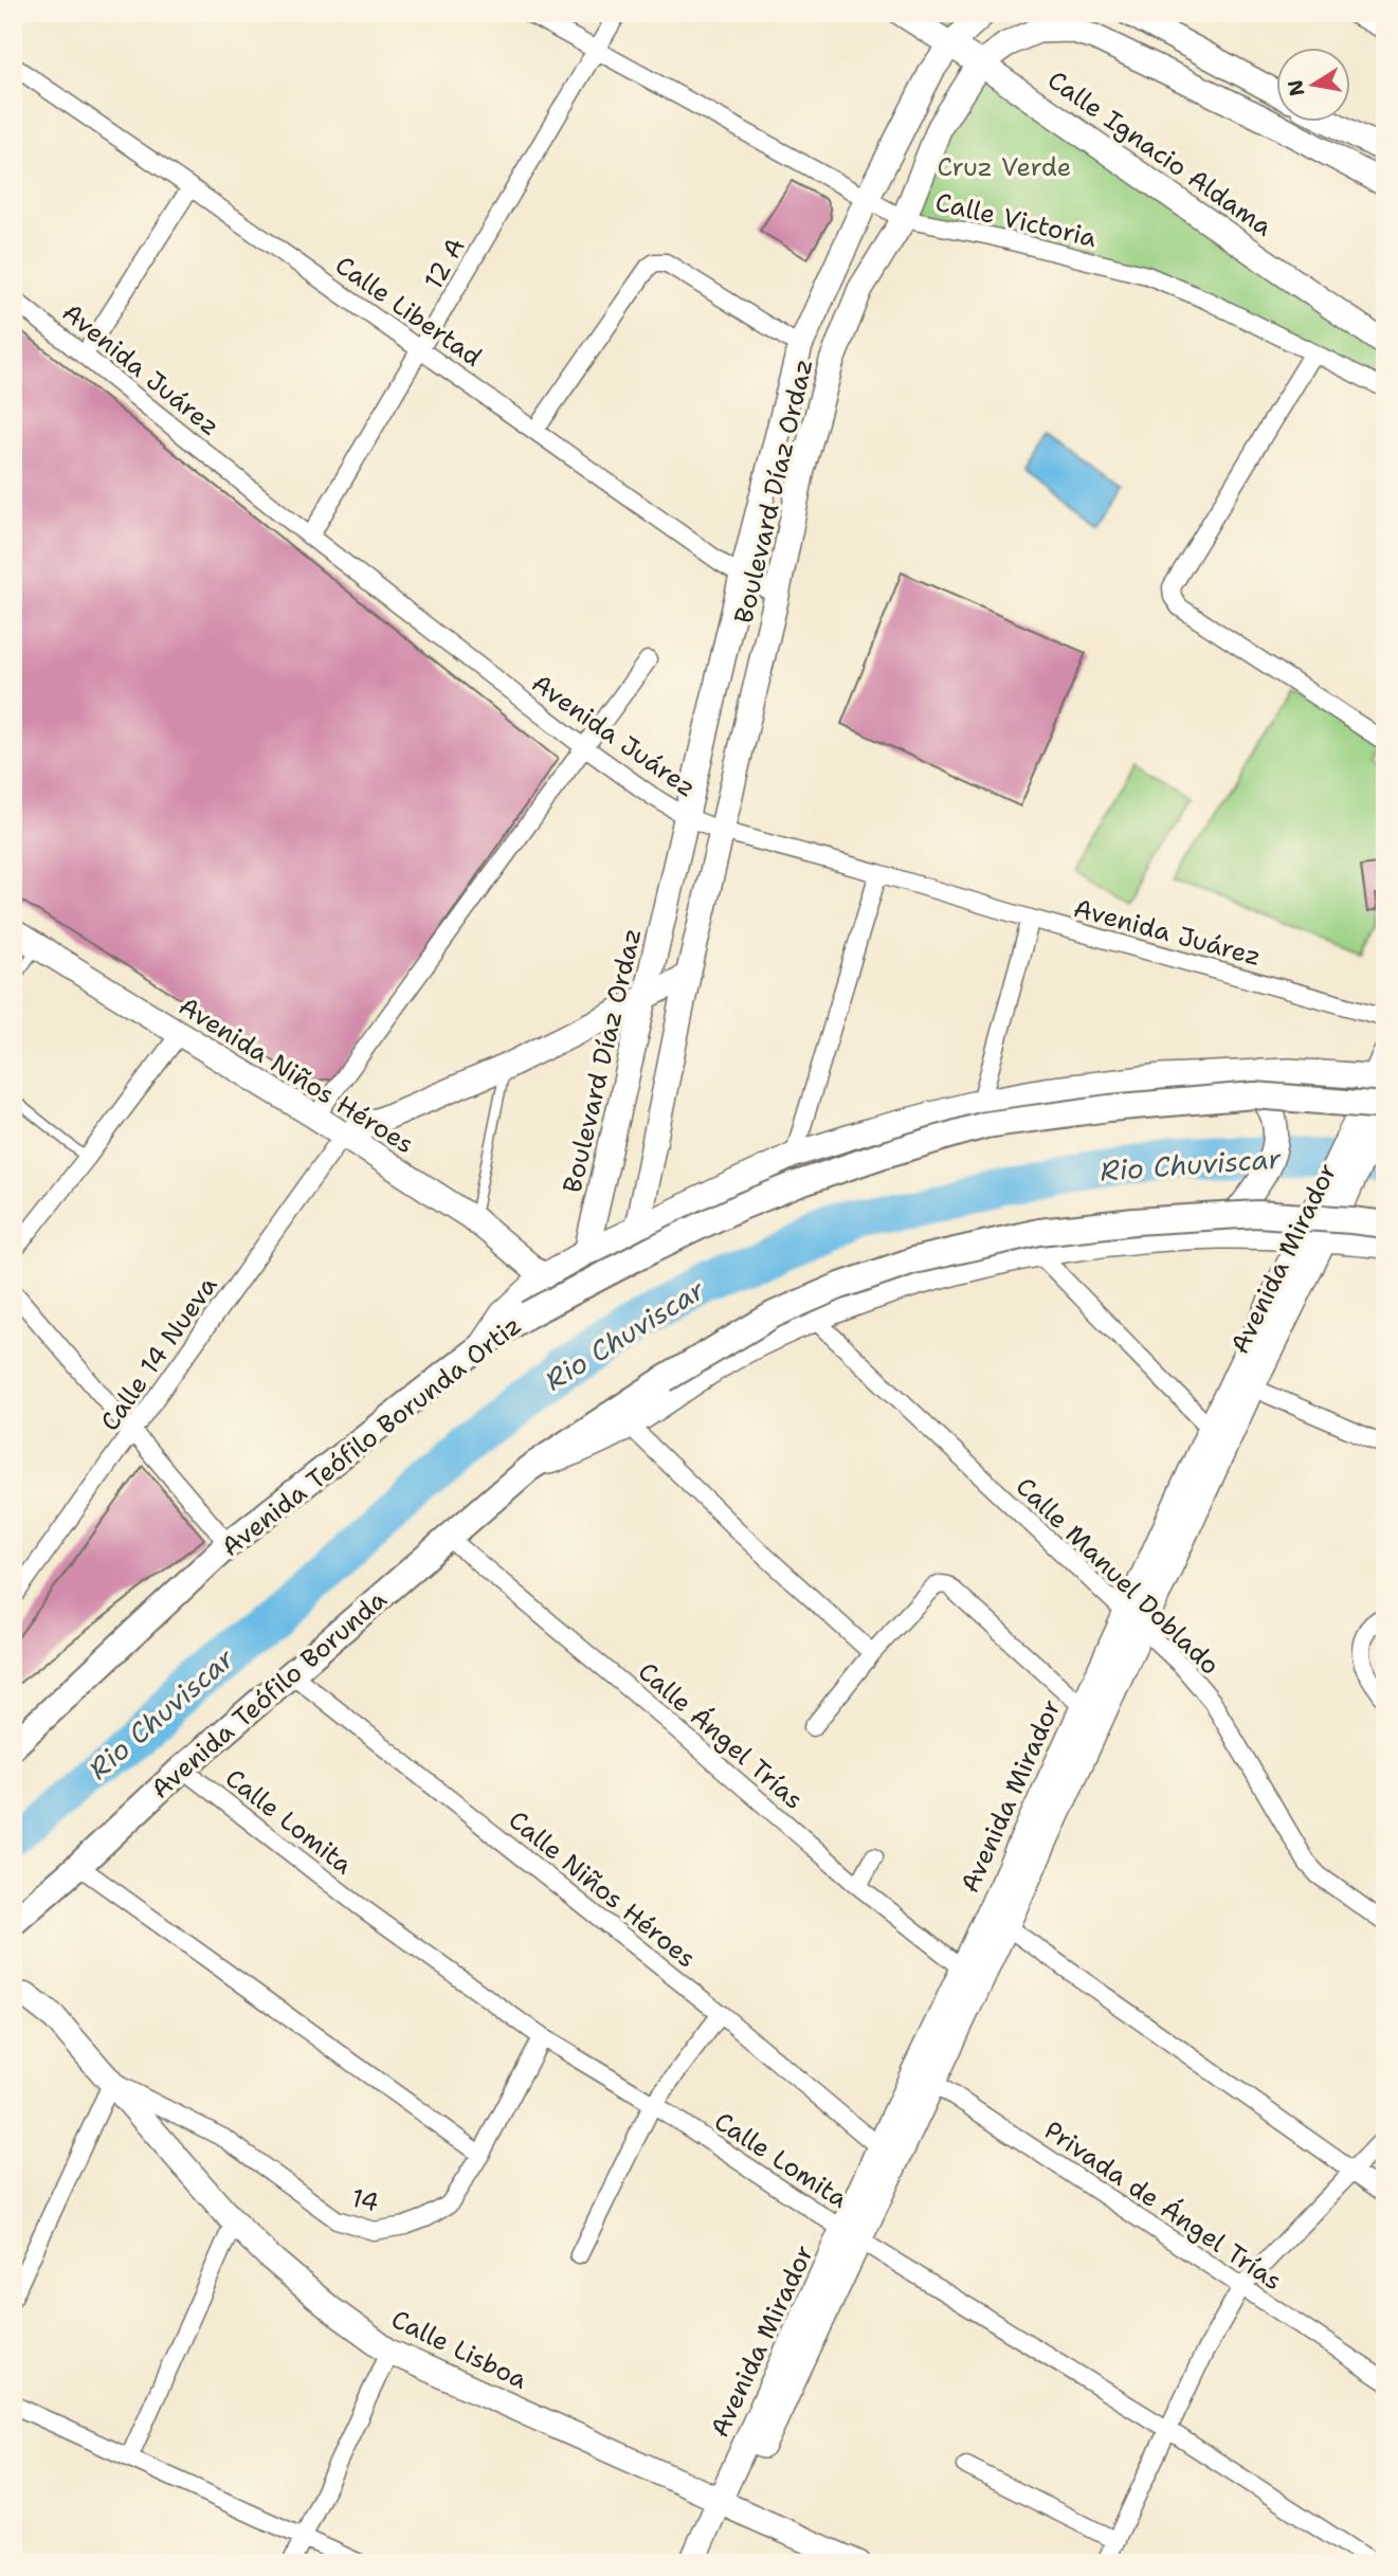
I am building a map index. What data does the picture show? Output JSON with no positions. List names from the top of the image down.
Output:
{
  "streets": {
    "main road": [
      "Calle Ignacio Aldama",
      "Boulevard Díaz Ordaz",
      "Avenida Niños Héroes",
      "Avenida Mirador",
      "Avenida Teófilo Borunda Ortiz",
      "Avenida Teófilo Borunda",
      "Calle Lisboa"
    ],
    "street": [
      "Calle Victoria",
      "12 A",
      "Calle Libertad",
      "Avenida Juárez",
      "Calle 14 Nueva",
      "Calle Manuel Doblado",
      "Calle Ángel Trías",
      "Calle Lomita",
      "Calle Niños Héroes",
      "14",
      "Privada de Ángel Trías"
    ]
  },
  "crossings": [
    ["Calle Ignacio Aldama", "Boulevard Díaz Ordaz"],
    ["Calle Victoria", "12 A"],
    ["Calle Victoria", "Boulevard Díaz Ordaz"],
    ["12 A", "Calle Libertad"],
    ["12 A", "Avenida Juárez"],
    ["Calle Libertad", "Boulevard Díaz Ordaz"],
    ["Avenida Juárez", "Boulevard Díaz Ordaz"],
    ["Avenida Niños Héroes", "Calle 14 Nueva"],
    ["Avenida Mirador", "Avenida Teófilo Borunda Ortiz"],
    ["Avenida Mirador", "Calle Manuel Doblado"],
    ["Avenida Mirador", "Avenida Teófilo Borunda"],
    ["Avenida Mirador", "Calle Ángel Trías"],
    ["Avenida Mirador", "Calle Lomita"],
    ["Avenida Mirador", "Calle Niños Héroes"],
    ["Avenida Mirador", "Privada de Ángel Trías"],
    ["Avenida Mirador", "Calle Lisboa"],
    ["Calle Manuel Doblado", "Avenida Teófilo Borunda"],
    ["Avenida Teófilo Borunda", "Calle Ángel Trías"],
    ["Avenida Teófilo Borunda", "Calle Lomita"],
    ["Avenida Teófilo Borunda", "Calle Niños Héroes"],
    ["Calle Lomita", "14"],
    ["14", "Calle Lisboa"]
  ],
  "water": ["Rio Chuviscar"],
  "parks": ["Cruz Verde"],
  "north": "left"
}
